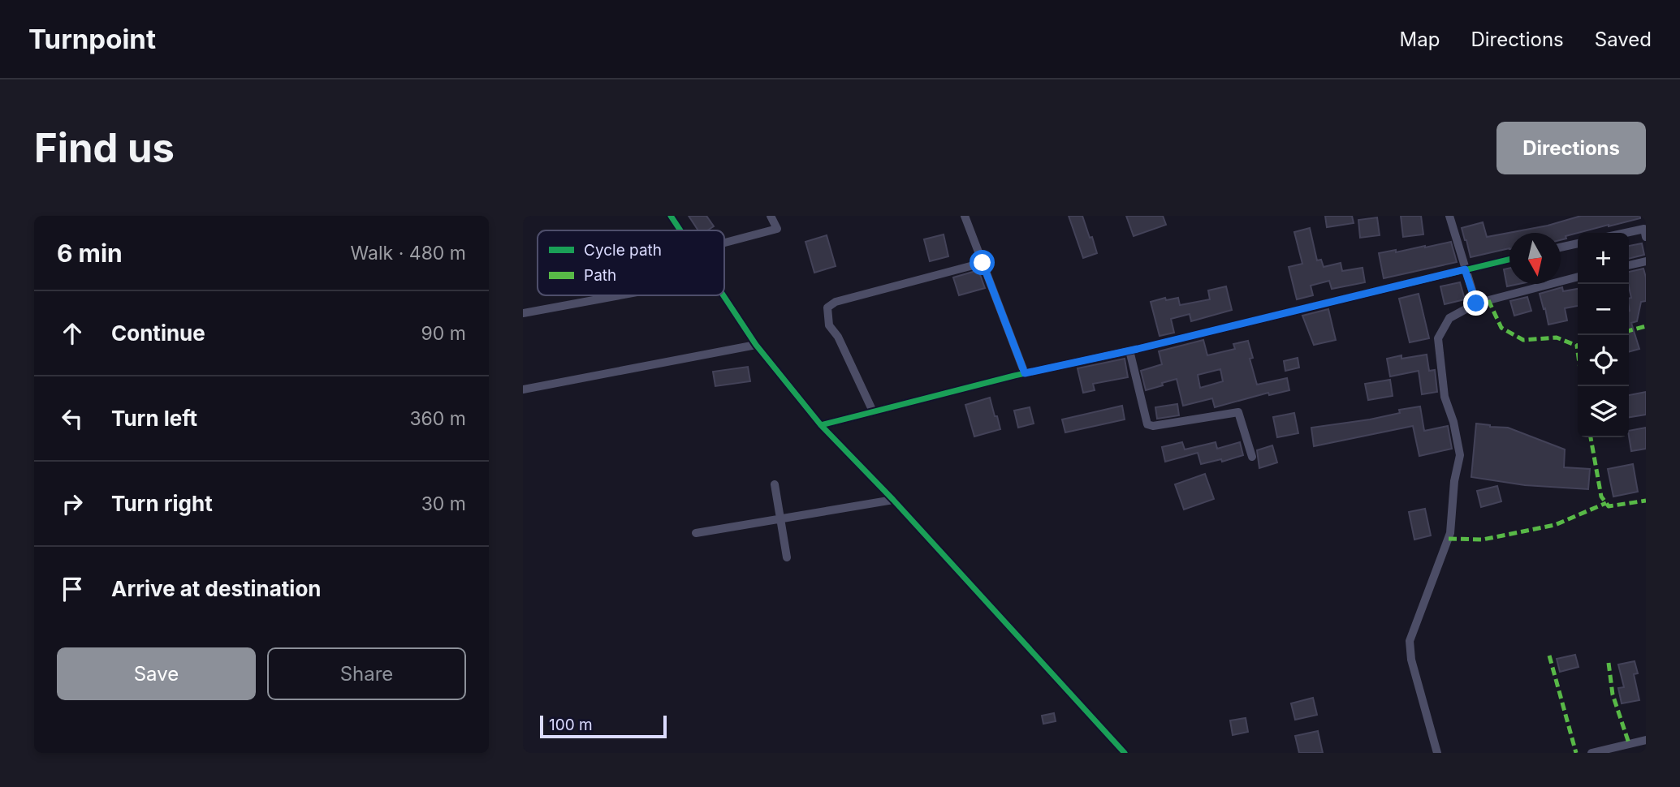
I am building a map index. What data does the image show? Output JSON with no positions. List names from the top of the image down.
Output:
{
  "legend": ["Cycle path", "Path"],
  "scale_bar": "100 m",
  "north": "bottom",
  "page": {
    "header": "Turnpoint",
    "nav": ["Map", "Directions", "Saved"],
    "buttons": [
      "Directions",
      ["Save", "Share"]
    ],
    "title": "Find us",
    "heading": ["6 min", "Walk · 480 m"],
    "map_buttons": ["+", "−"],
    "list": [
      ["Continue", "90 m"],
      ["Turn left", "360 m"],
      ["Turn right", "30 m"],
      "Arrive at destination"
    ],
    "scale": "100 m"
  }
}
